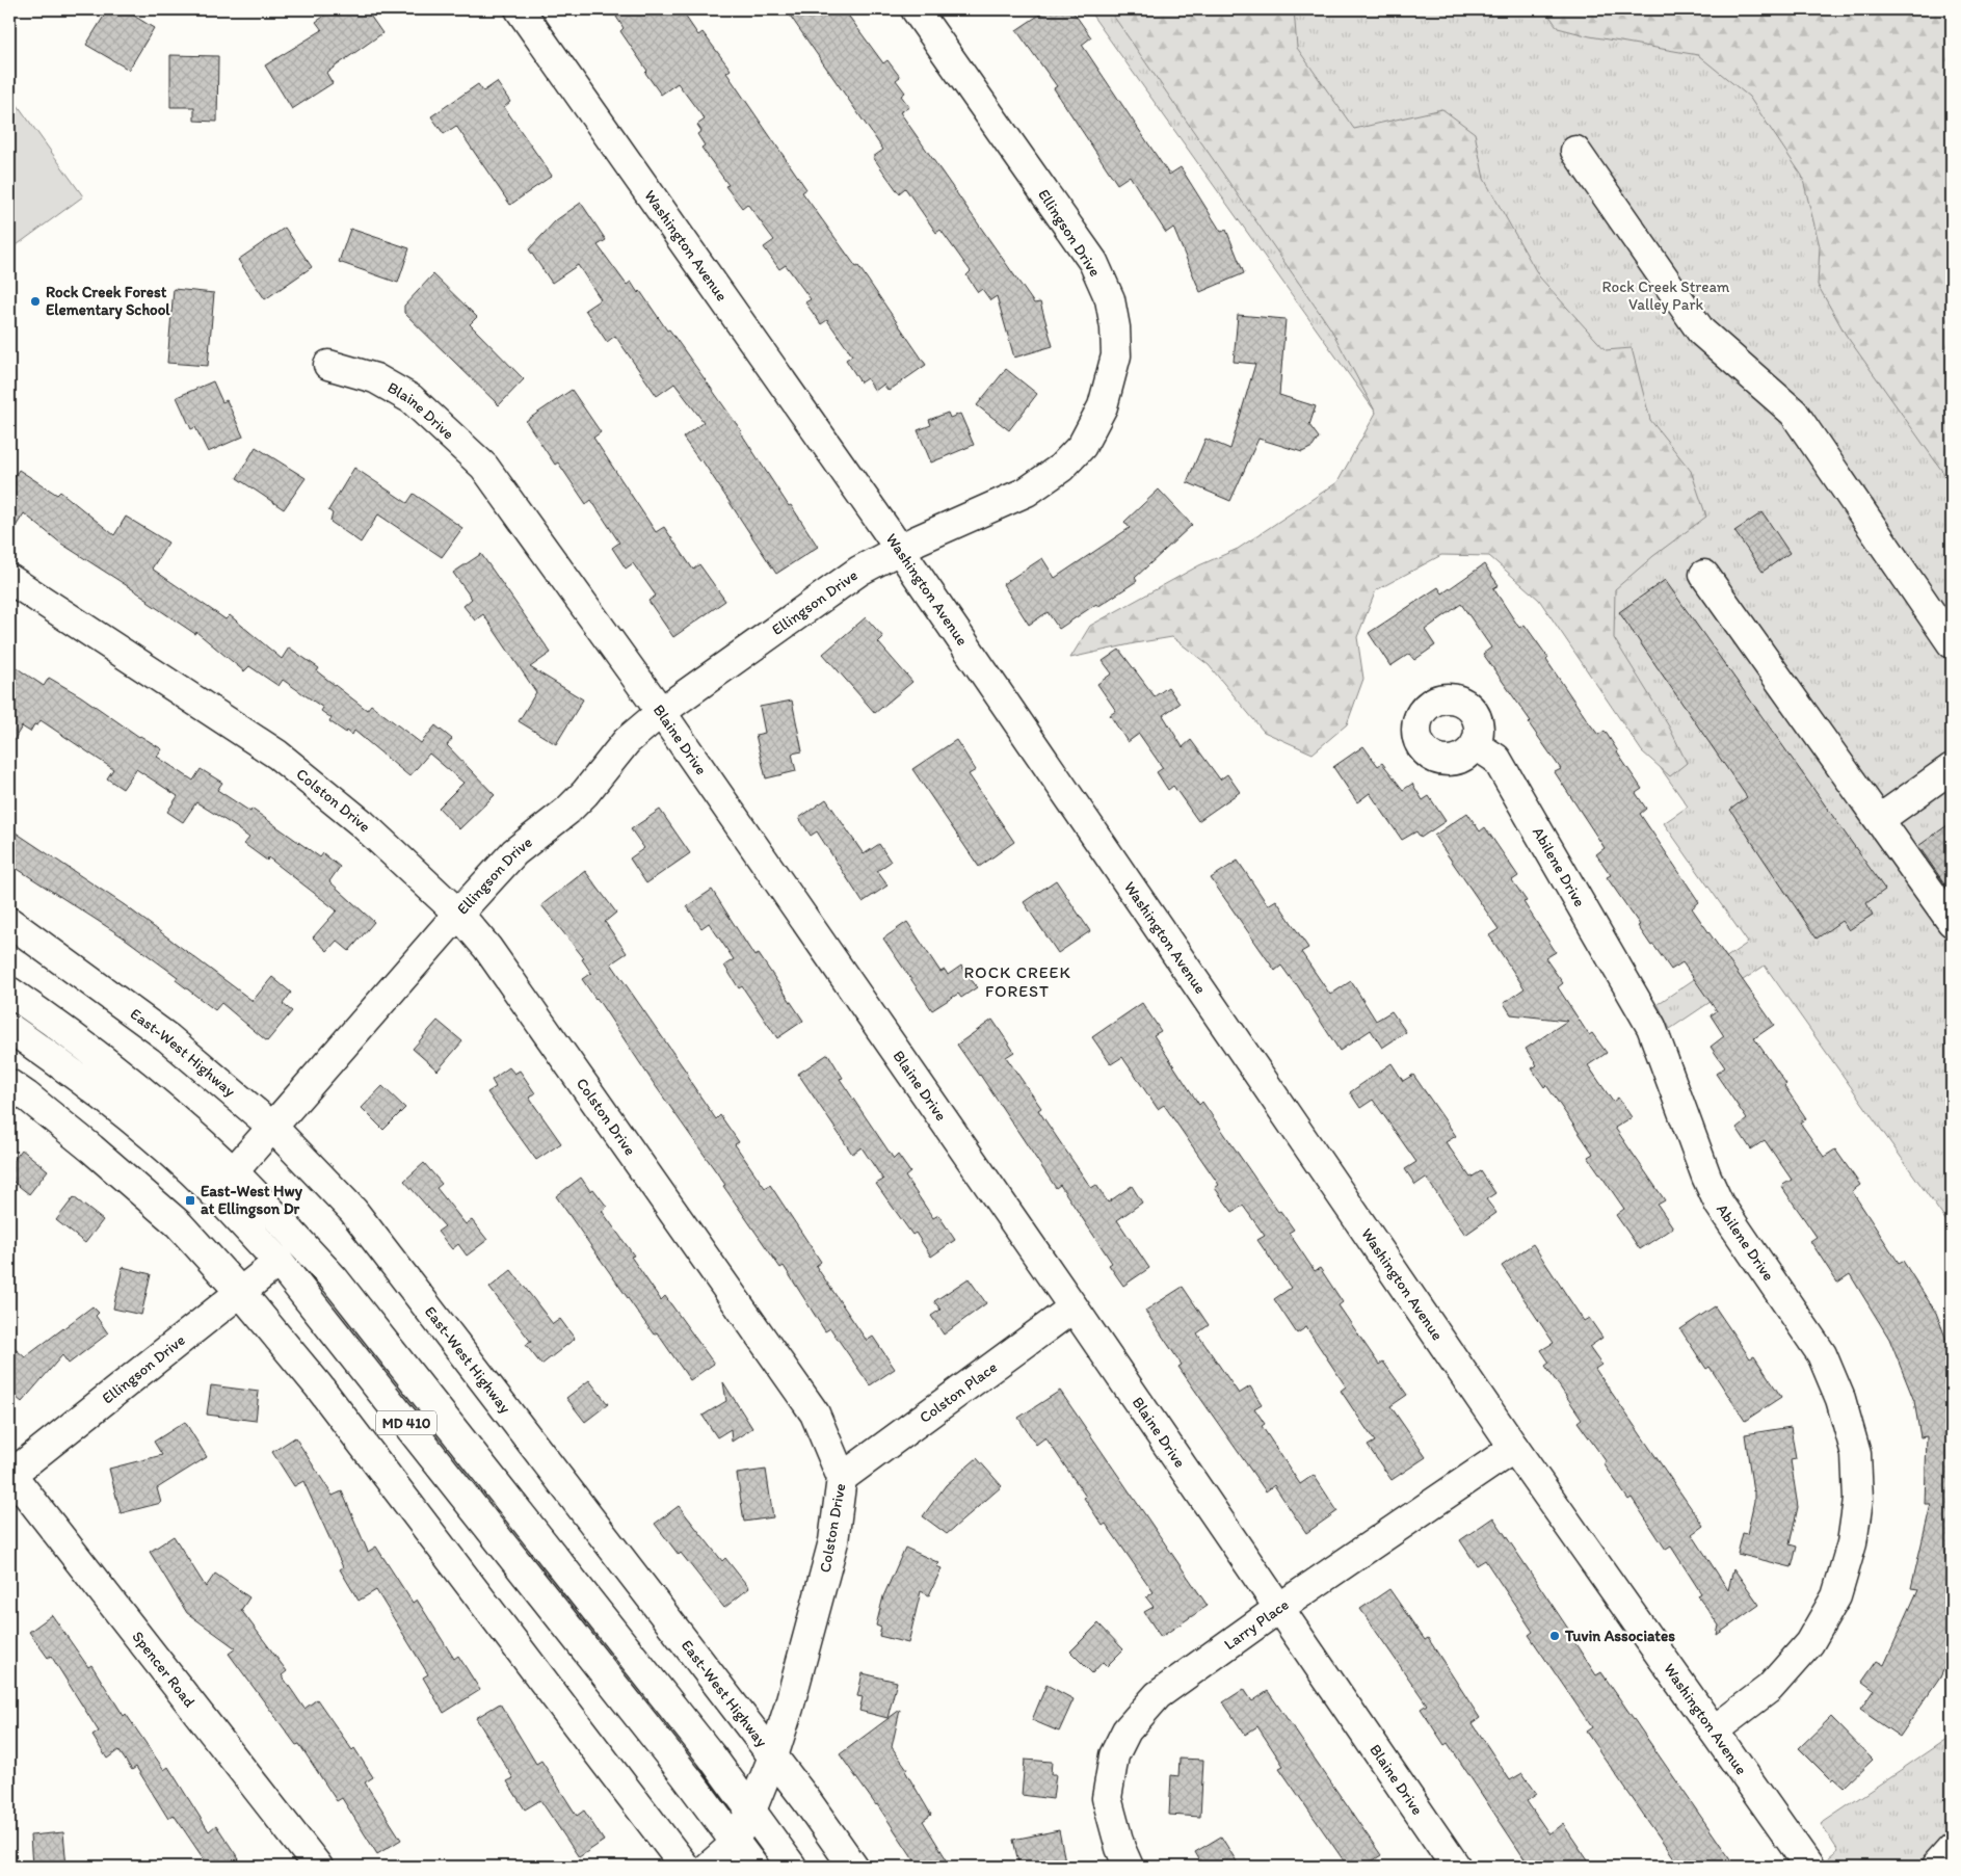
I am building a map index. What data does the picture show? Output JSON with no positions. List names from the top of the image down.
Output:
{
  "streets": {
    "street": [
      "Ellingson Drive",
      "Washington Avenue",
      "Blaine Drive",
      "Colston Drive",
      "Abilene Drive",
      "East-West Highway",
      "Colston Place",
      "MD 410",
      "Larry Place",
      "Spencer Road"
    ]
  },
  "crossings": [
    ["Ellingson Drive", "Washington Avenue"],
    ["Ellingson Drive", "Blaine Drive"],
    ["Ellingson Drive", "Colston Drive"],
    ["Ellingson Drive", "East-West Highway"],
    ["Ellingson Drive", "MD 410"],
    ["Ellingson Drive", "Spencer Road"],
    ["Washington Avenue", "Abilene Drive"],
    ["Washington Avenue", "Larry Place"],
    ["Blaine Drive", "Colston Place"],
    ["Blaine Drive", "Larry Place"],
    ["Colston Drive", "East-West Highway"],
    ["Colston Drive", "Colston Place"],
    ["Colston Drive", "MD 410"]
  ],
  "districts": ["ROCK CREEK FOREST"],
  "parks": ["Rock Creek Stream Valley Park"],
  "places": {
    "other": ["Rock Creek Forest Elementary School", "Tuvin Associates"],
    "transit": ["East-West Hwy at Ellingson Dr"]
  }
}
